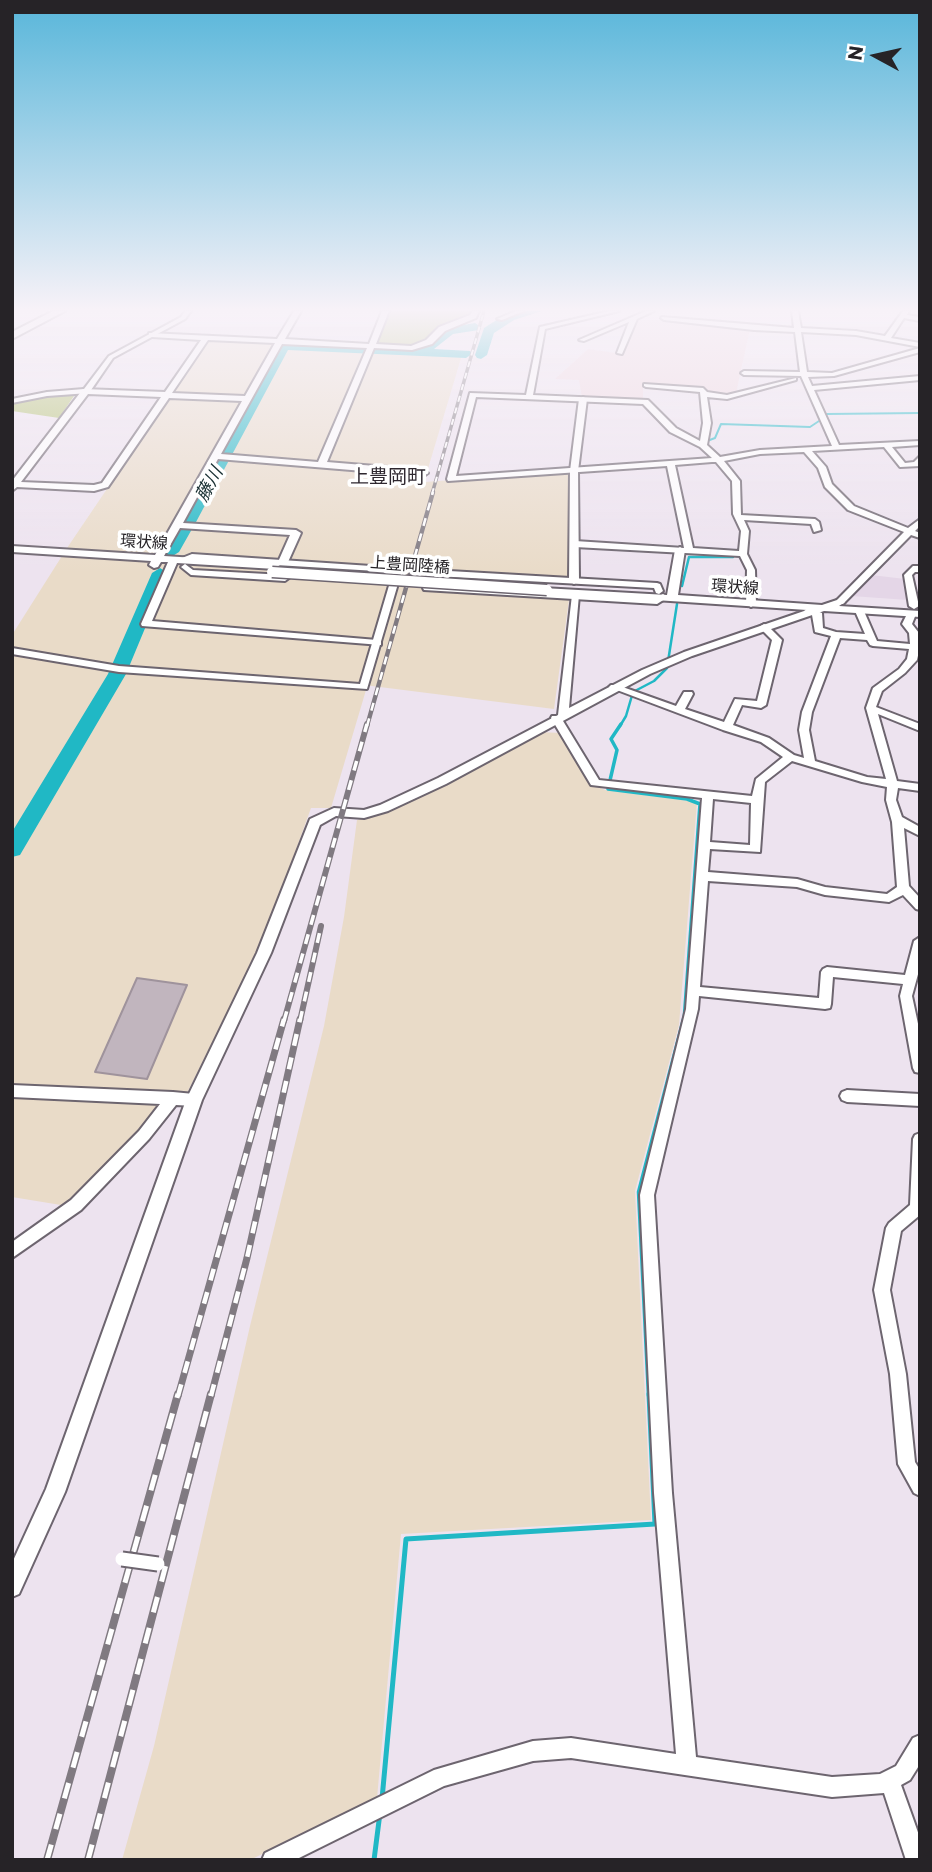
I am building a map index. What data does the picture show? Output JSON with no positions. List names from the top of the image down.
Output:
{
  "streets": {
    "street": ["環状線", "上豊岡陸橋"]
  },
  "crossings": [
    ["環状線", "上豊岡陸橋"]
  ],
  "districts": ["上豊岡町"],
  "water": ["藤川"],
  "north": "left"
}
